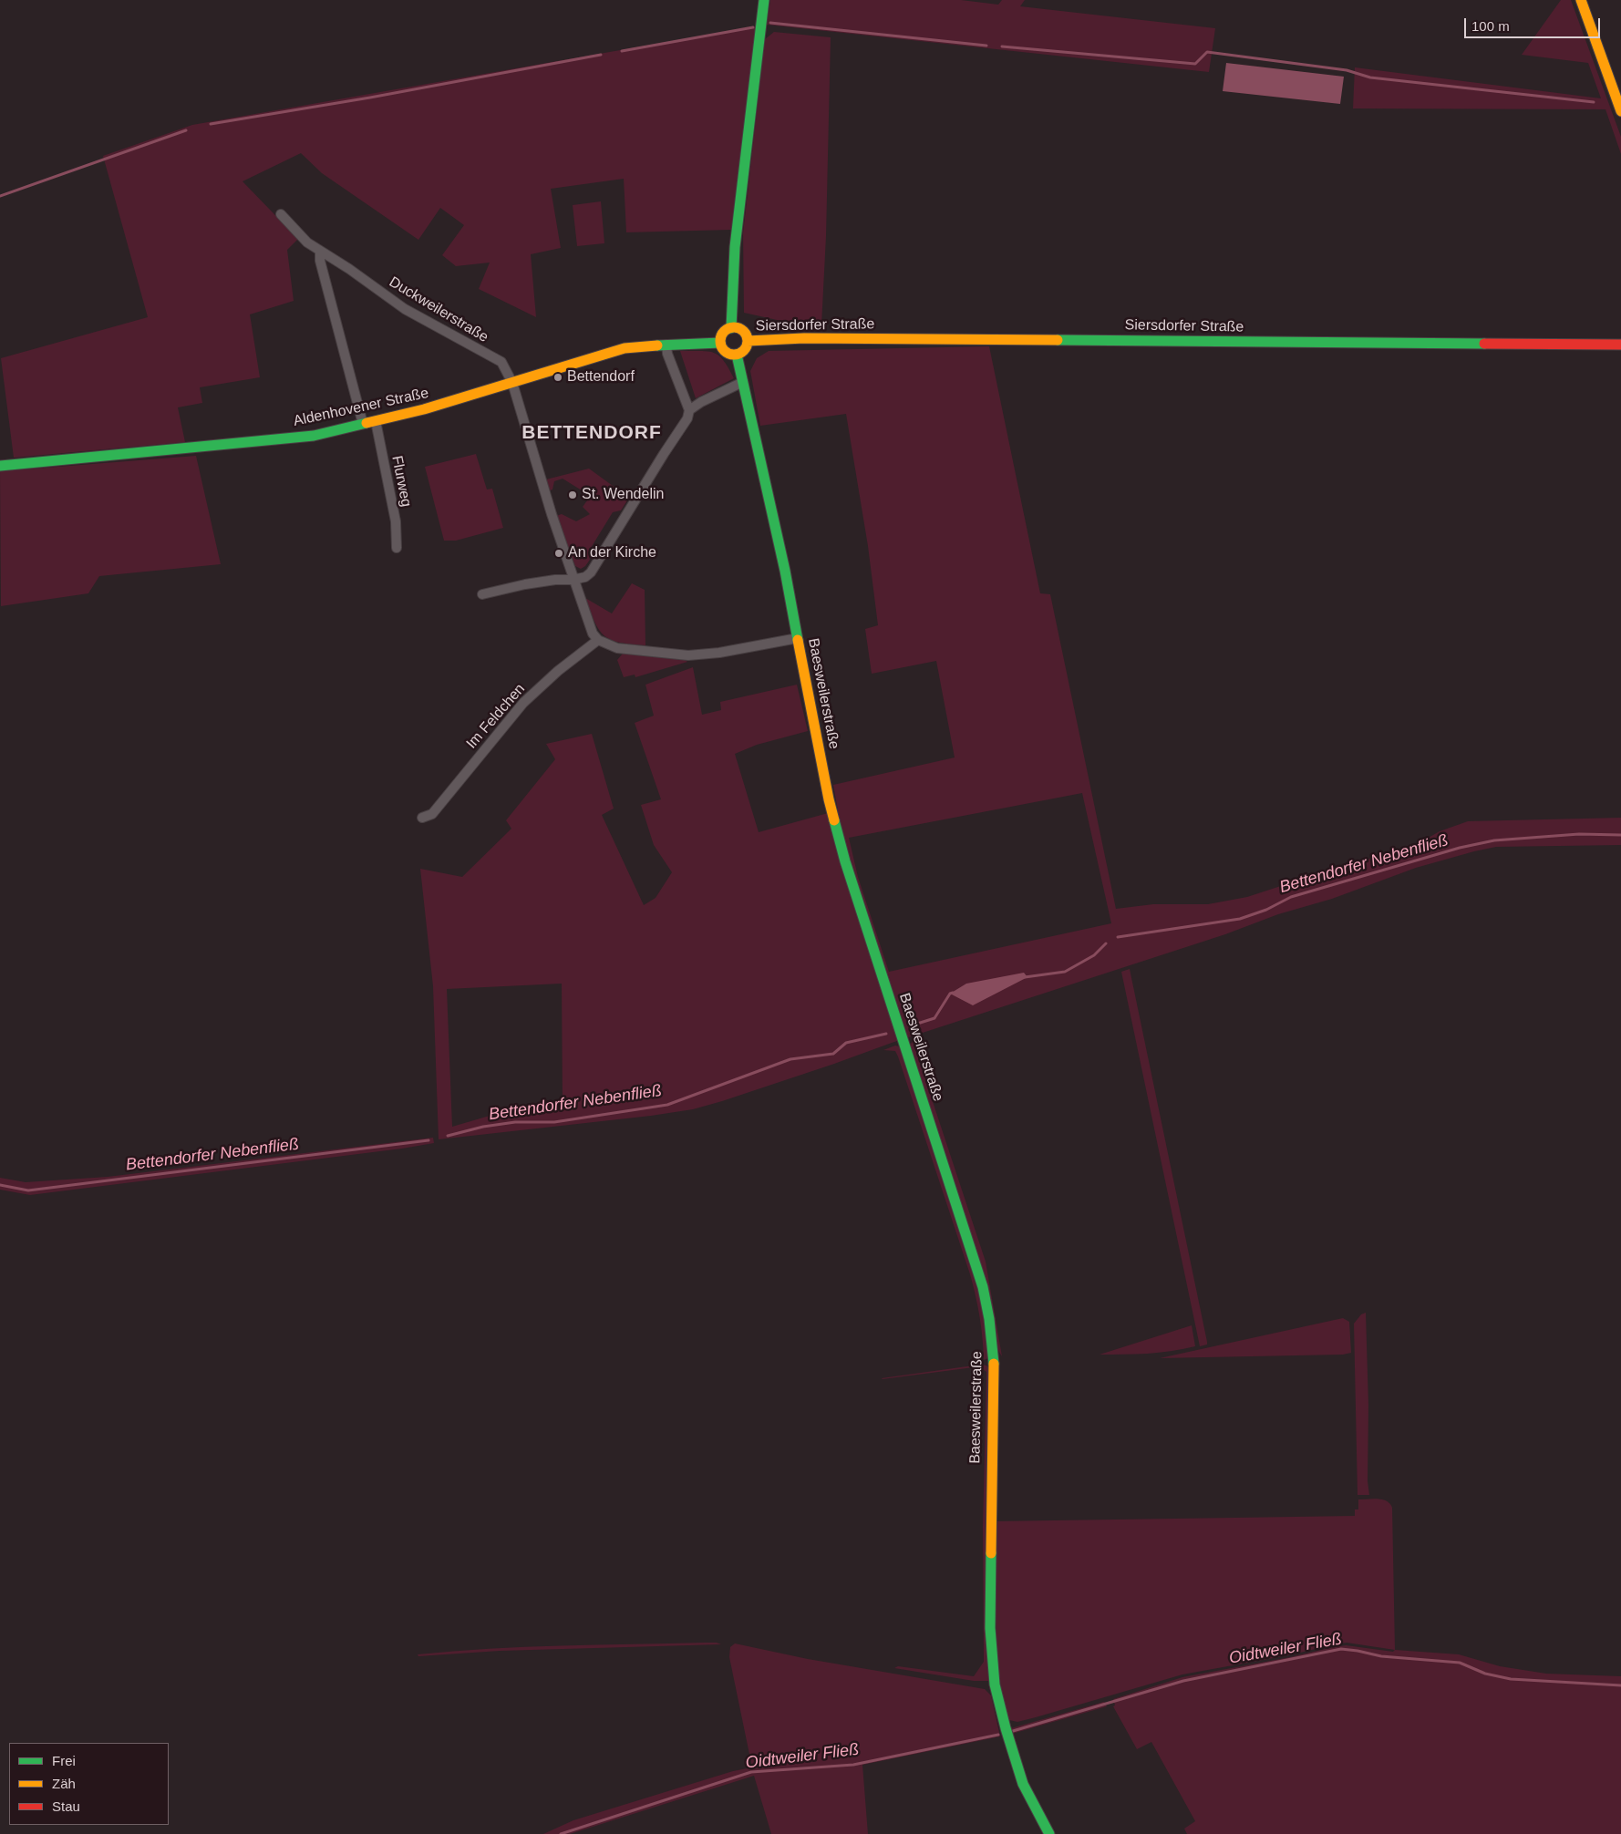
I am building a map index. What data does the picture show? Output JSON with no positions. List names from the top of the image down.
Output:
{
  "streets": {
    "street": [
      "Duckweilerstraße",
      "Siersdorfer Straße",
      "Aldenhovener Straße",
      "Flurweg",
      "Baesweilerstraße",
      "Im Feldchen"
    ]
  },
  "crossings": [
    ["Duckweilerstraße", "Aldenhovener Straße"],
    ["Siersdorfer Straße", "Aldenhovener Straße"],
    ["Siersdorfer Straße", "Baesweilerstraße"],
    ["Aldenhovener Straße", "Flurweg"],
    ["Aldenhovener Straße", "Baesweilerstraße"]
  ],
  "districts": ["BETTENDORF"],
  "water": ["Bettendorfer Nebenfließ", "Oidtweiler Fließ"],
  "places": ["Bettendorf", "St. Wendelin", "An der Kirche"],
  "legend": ["Frei", "Zäh", "Stau"],
  "scale_bar": "100 m"
}
